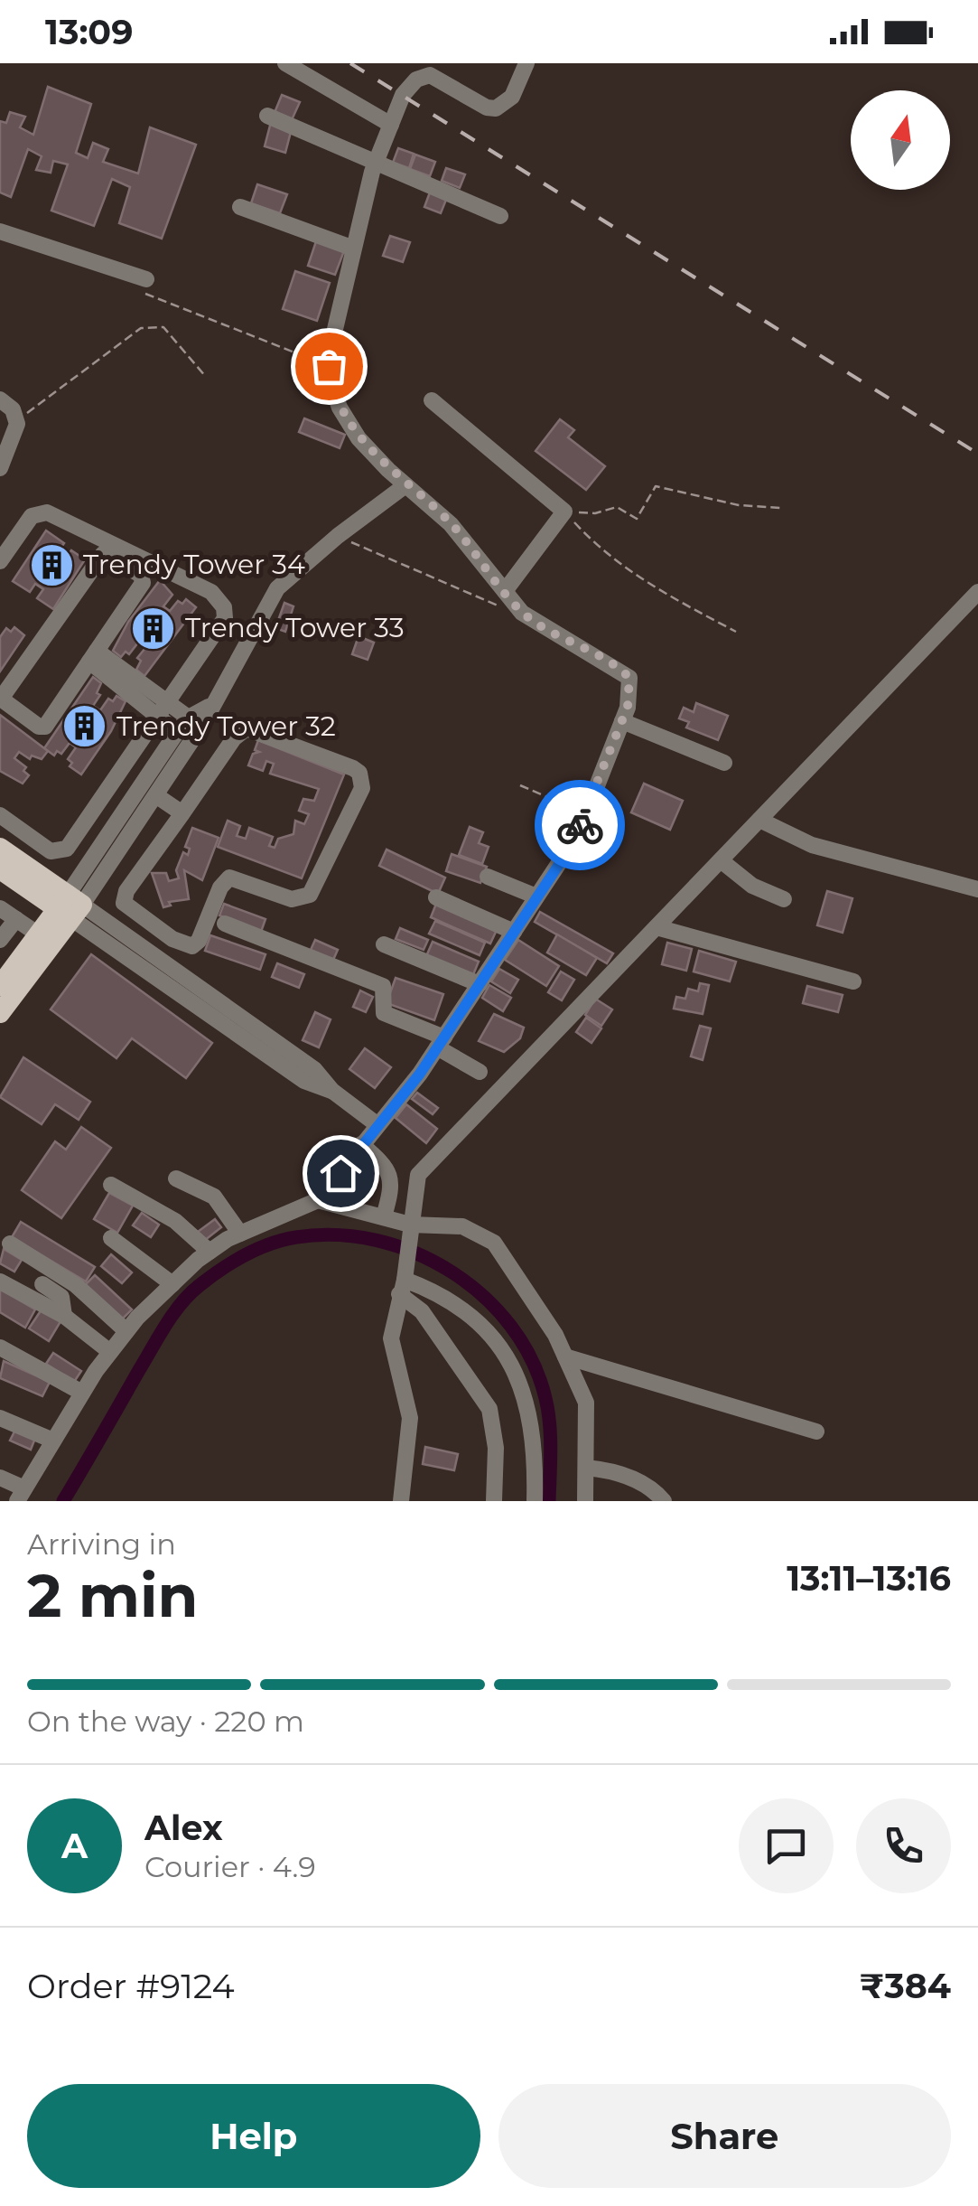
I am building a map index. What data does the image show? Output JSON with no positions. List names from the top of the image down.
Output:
{
  "places": {
    "building": ["Trendy Tower 34", "Trendy Tower 33", "Trendy Tower 32"]
  },
  "north": "top",
  "page": {
    "status": "13:09",
    "heading": ["2 min", "Arriving in", "13:11–13:16"],
    "panel": [
      "Alex",
      "Courier · 4.9",
      "Order #9124",
      "₹384"
    ],
    "bar": "On the way · 220 m",
    "round": "A",
    "buttons": ["Help", "Share"]
  }
}
